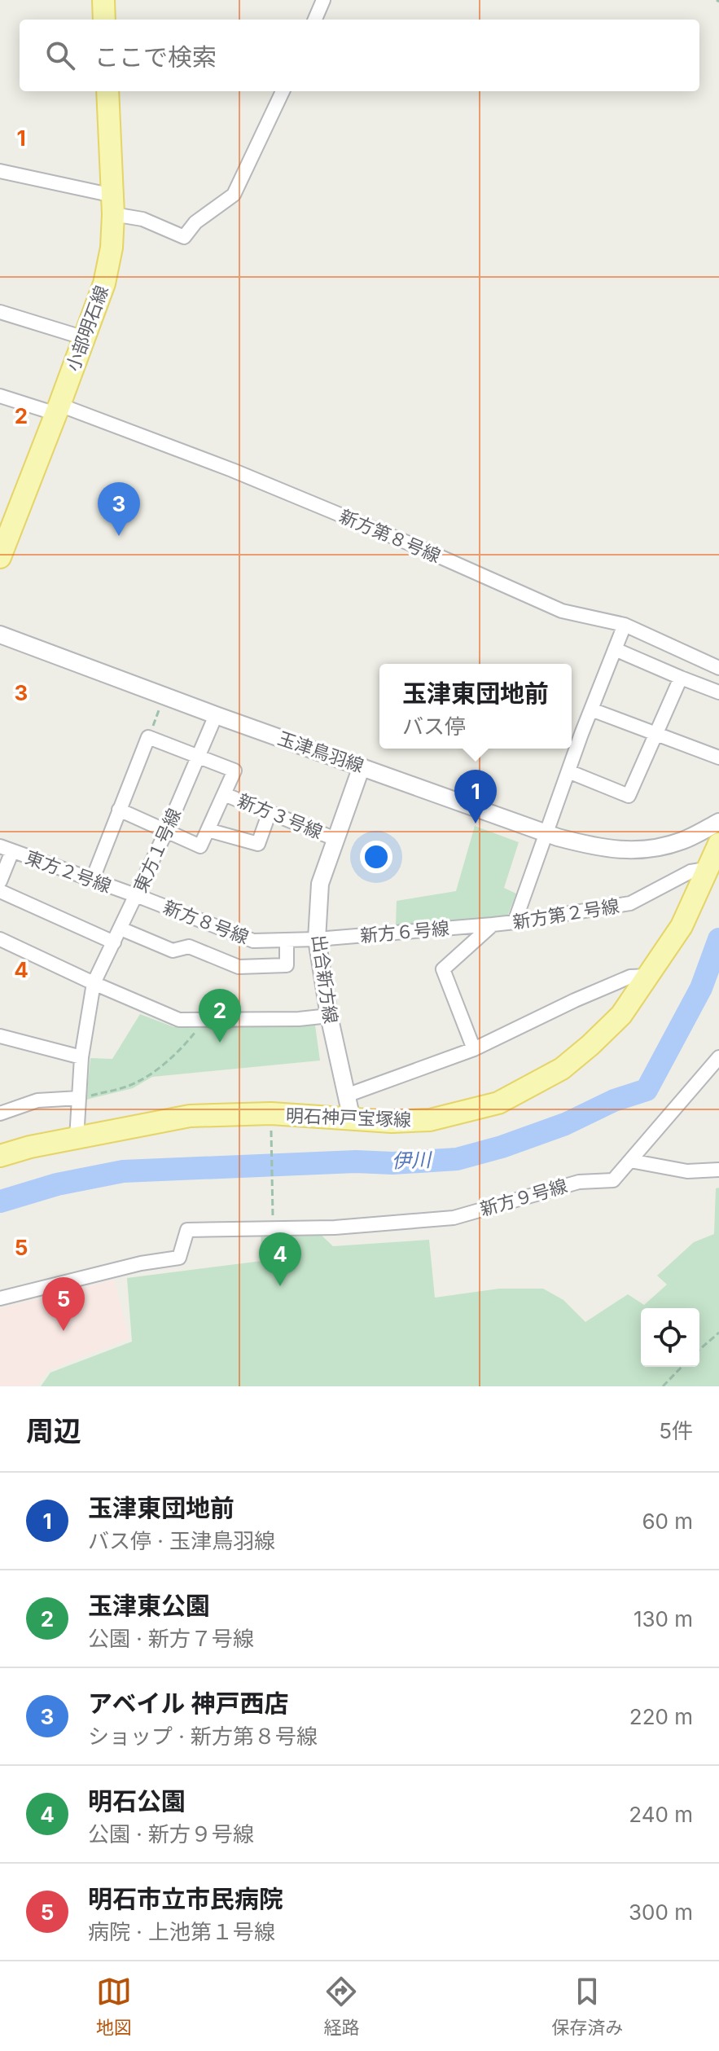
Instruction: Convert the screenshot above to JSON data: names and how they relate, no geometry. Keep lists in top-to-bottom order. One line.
{"streets":{"main road":["小部明石線","明石神戸宝塚線"],"street":["新方第８号線","玉津鳥羽線","新方３号線","東方１号線","東方２号線","新方第２号線","新方８号線","新方６号線","出合新方線","新方９号線"]},"crossings":[["小部明石線","新方第８号線"],["玉津鳥羽線","東方１号線"],["玉津鳥羽線","出合新方線"],["新方３号線","出合新方線"],["東方１号線","東方２号線"],["東方１号線","新方８号線"],["東方１号線","明石神戸宝塚線"],["東方２号線","新方８号線"],["新方第２号線","新方６号線"],["新方第２号線","明石神戸宝塚線"],["新方８号線","新方６号線"],["新方８号線","出合新方線"],["新方６号線","出合新方線"],["出合新方線","明石神戸宝塚線"]],"water":["伊川"],"page":{"search":"ここで検索","pins":["3","1","2","4","5"],"popup":["玉津東団地前","バス停"],"heading":["周辺","5件"],"list":[{"mark":"1","name":"玉津東団地前","note":"バス停 · 玉津鳥羽線","value":"60 m"},{"mark":"2","name":"玉津東公園","note":"公園 · 新方７号線","value":"130 m"},{"mark":"3","name":"アベイル 神戸西店","note":"ショップ · 新方第８号線","value":"220 m"},{"mark":"4","name":"明石公園","note":"公園 · 新方９号線","value":"240 m"},{"mark":"5","name":"明石市立市民病院","note":"病院 · 上池第１号線","value":"300 m"}],"nav":["地図","経路","保存済み"]},"grid":{"rows":["1","2","3","4","5"]}}
